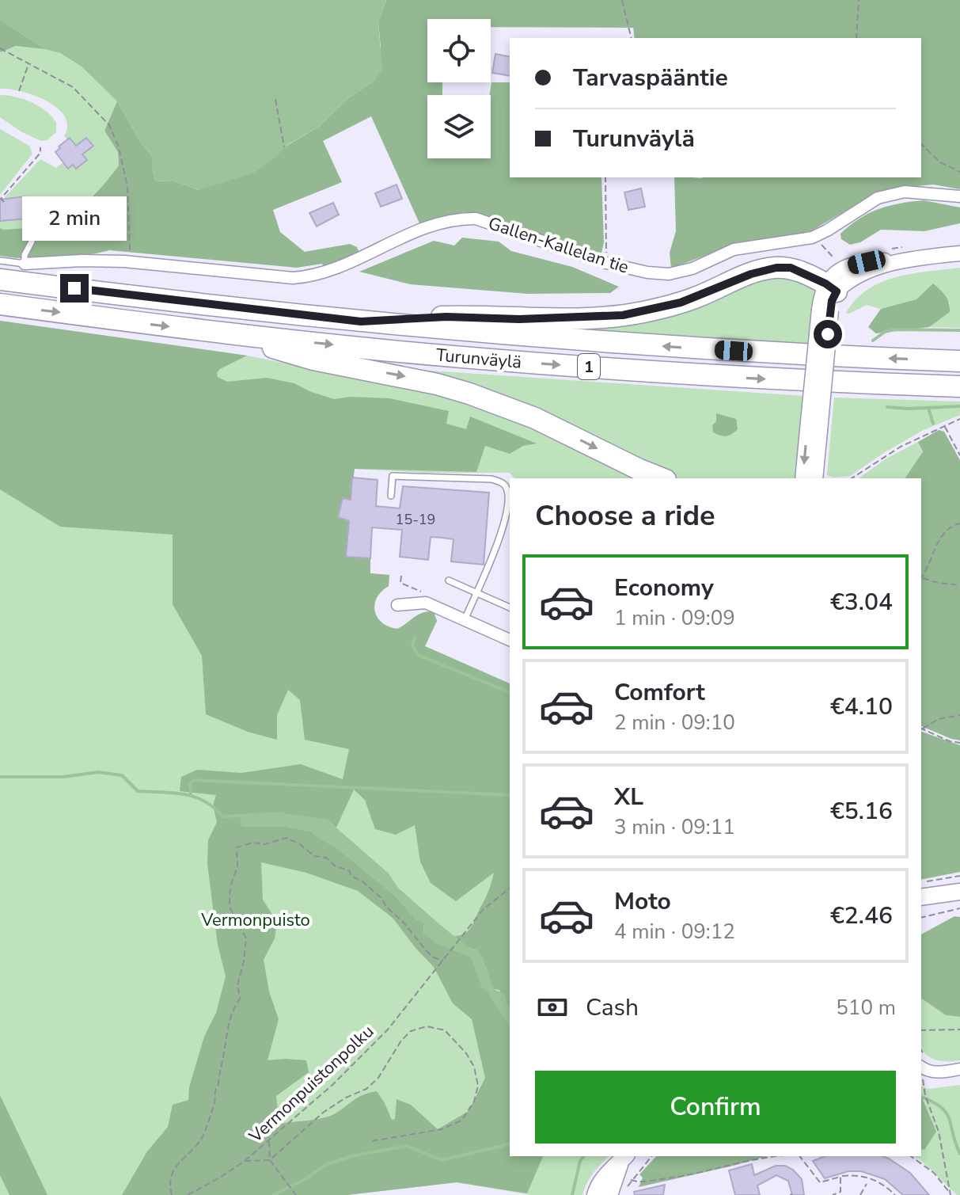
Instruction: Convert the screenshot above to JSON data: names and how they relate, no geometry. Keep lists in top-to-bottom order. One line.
{"streets":{"highway":["Turunväylä","1"],"street":["Gallen-Kallelan tie"],"path":["Vermonpuistonpolku"]},"parks":["Vermonpuisto"],"house_numbers":["15-19"],"page":{"banner":["Tarvaspääntie","Turunväylä"],"bubble":"2 min","heading":"Choose a ride","list":[{"name":"Economy","note":"1 min · 09:09","value":"€3.04"},{"name":"Comfort","note":"2 min · 09:10","value":"€4.10"},{"name":"XL","note":"3 min · 09:11","value":"€5.16"},{"name":"Moto","note":"4 min · 09:12","value":"€2.46"}],"pay":["Cash","510 m"],"buttons":"Confirm"}}
